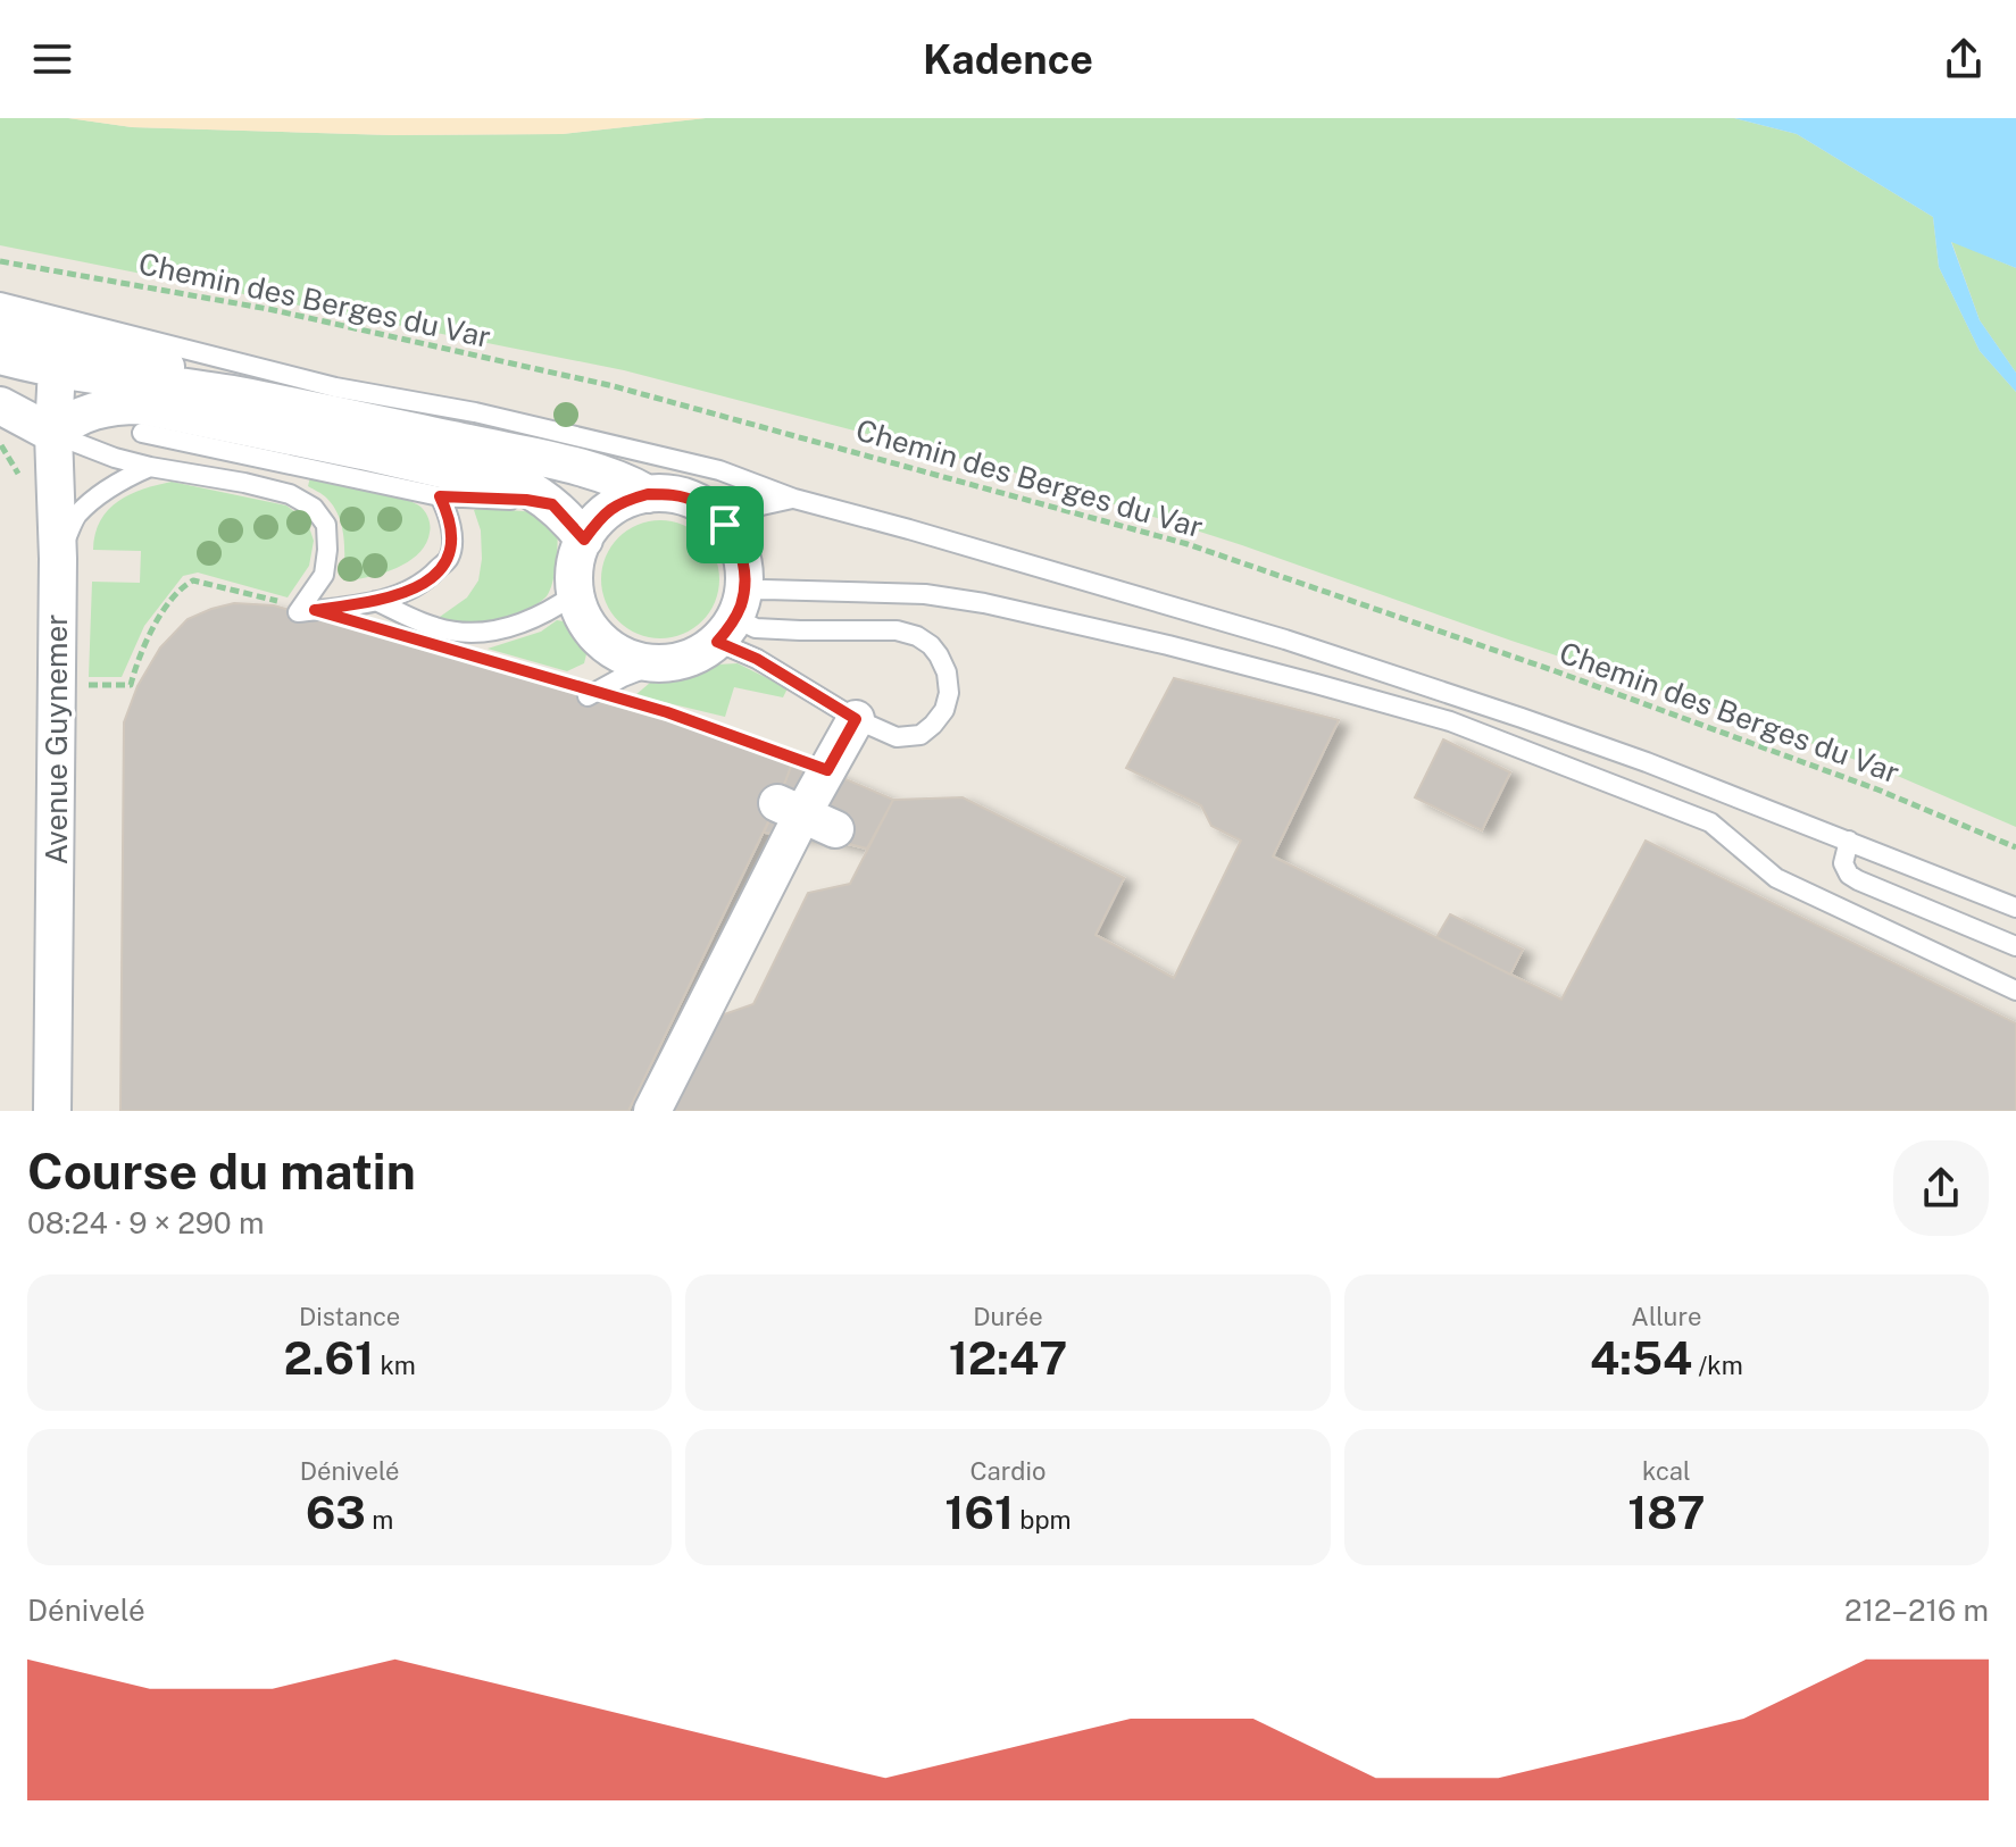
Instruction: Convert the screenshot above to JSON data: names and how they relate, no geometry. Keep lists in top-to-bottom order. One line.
{"streets":{"street":["Avenue Guynemer"],"path":["Chemin des Berges du Var"]},"page":{"header":"Kadence","heading":["Course du matin","08:24 · 9 × 290 m"],"stats":[["Distance","2.61 km"],["Durée","12:47"],["Allure","4:54 /km"],["Dénivelé","63 m"],["Cardio","161 bpm"],["kcal","187"]],"chart":["Dénivelé","212–216 m"]}}
